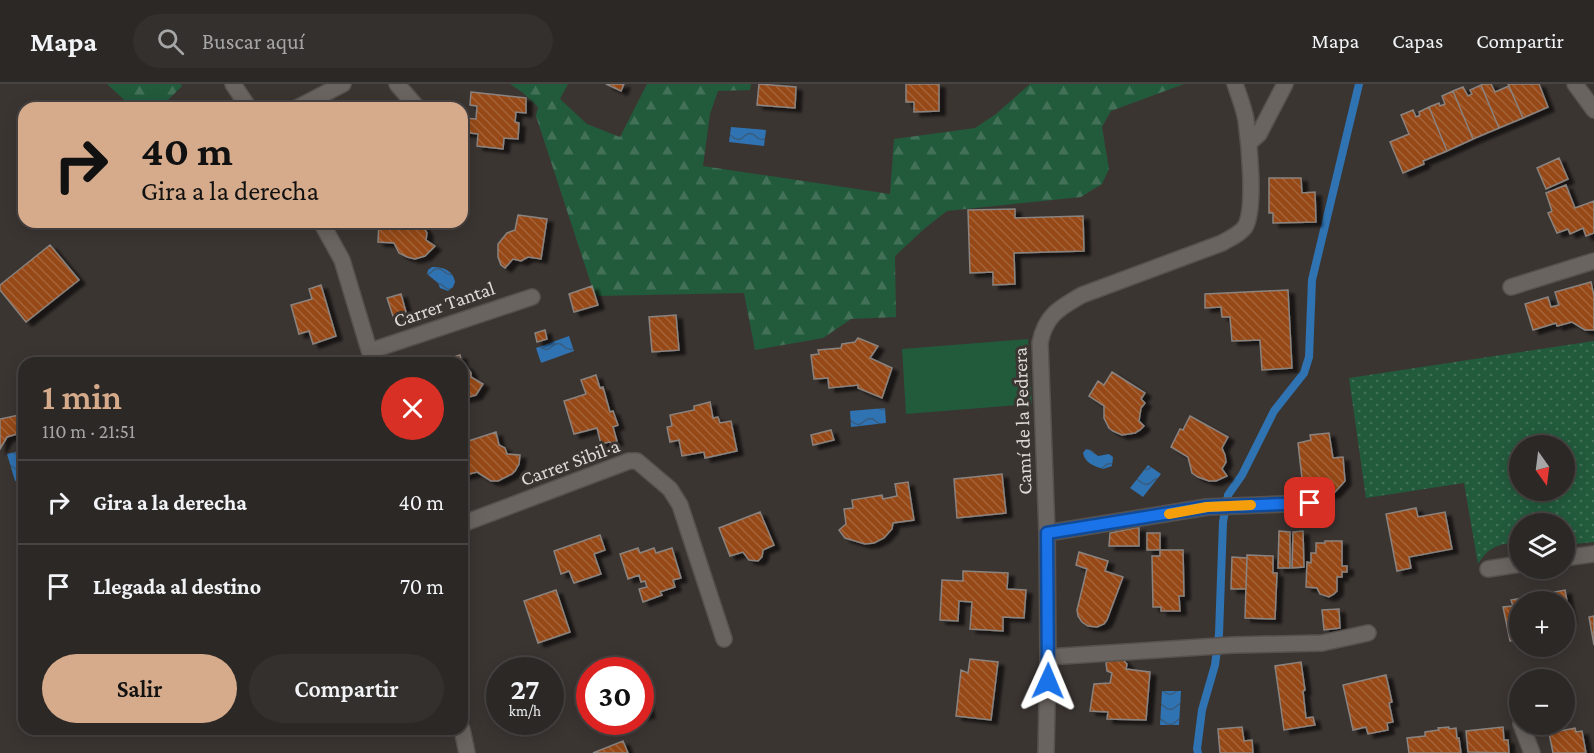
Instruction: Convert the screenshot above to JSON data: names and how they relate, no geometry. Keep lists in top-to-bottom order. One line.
{"streets":{"street":["Carrer Tantal","Camí de la Pedrera","Carrer Sibil·a"]},"north":"bottom","page":{"header":"Mapa","search":"Buscar aquí","nav":["Mapa","Capas","Compartir"],"turn":["40 m","Gira a la derecha"],"heading":["1 min","110 m · 21:51"],"map_buttons":["+","−"],"list":[{"name":"Gira a la derecha","value":"40 m"},{"name":"Llegada al destino","value":"70 m"}],"buttons":["Salir","Compartir"],"speed":"27 km/h","limit":"30"}}
